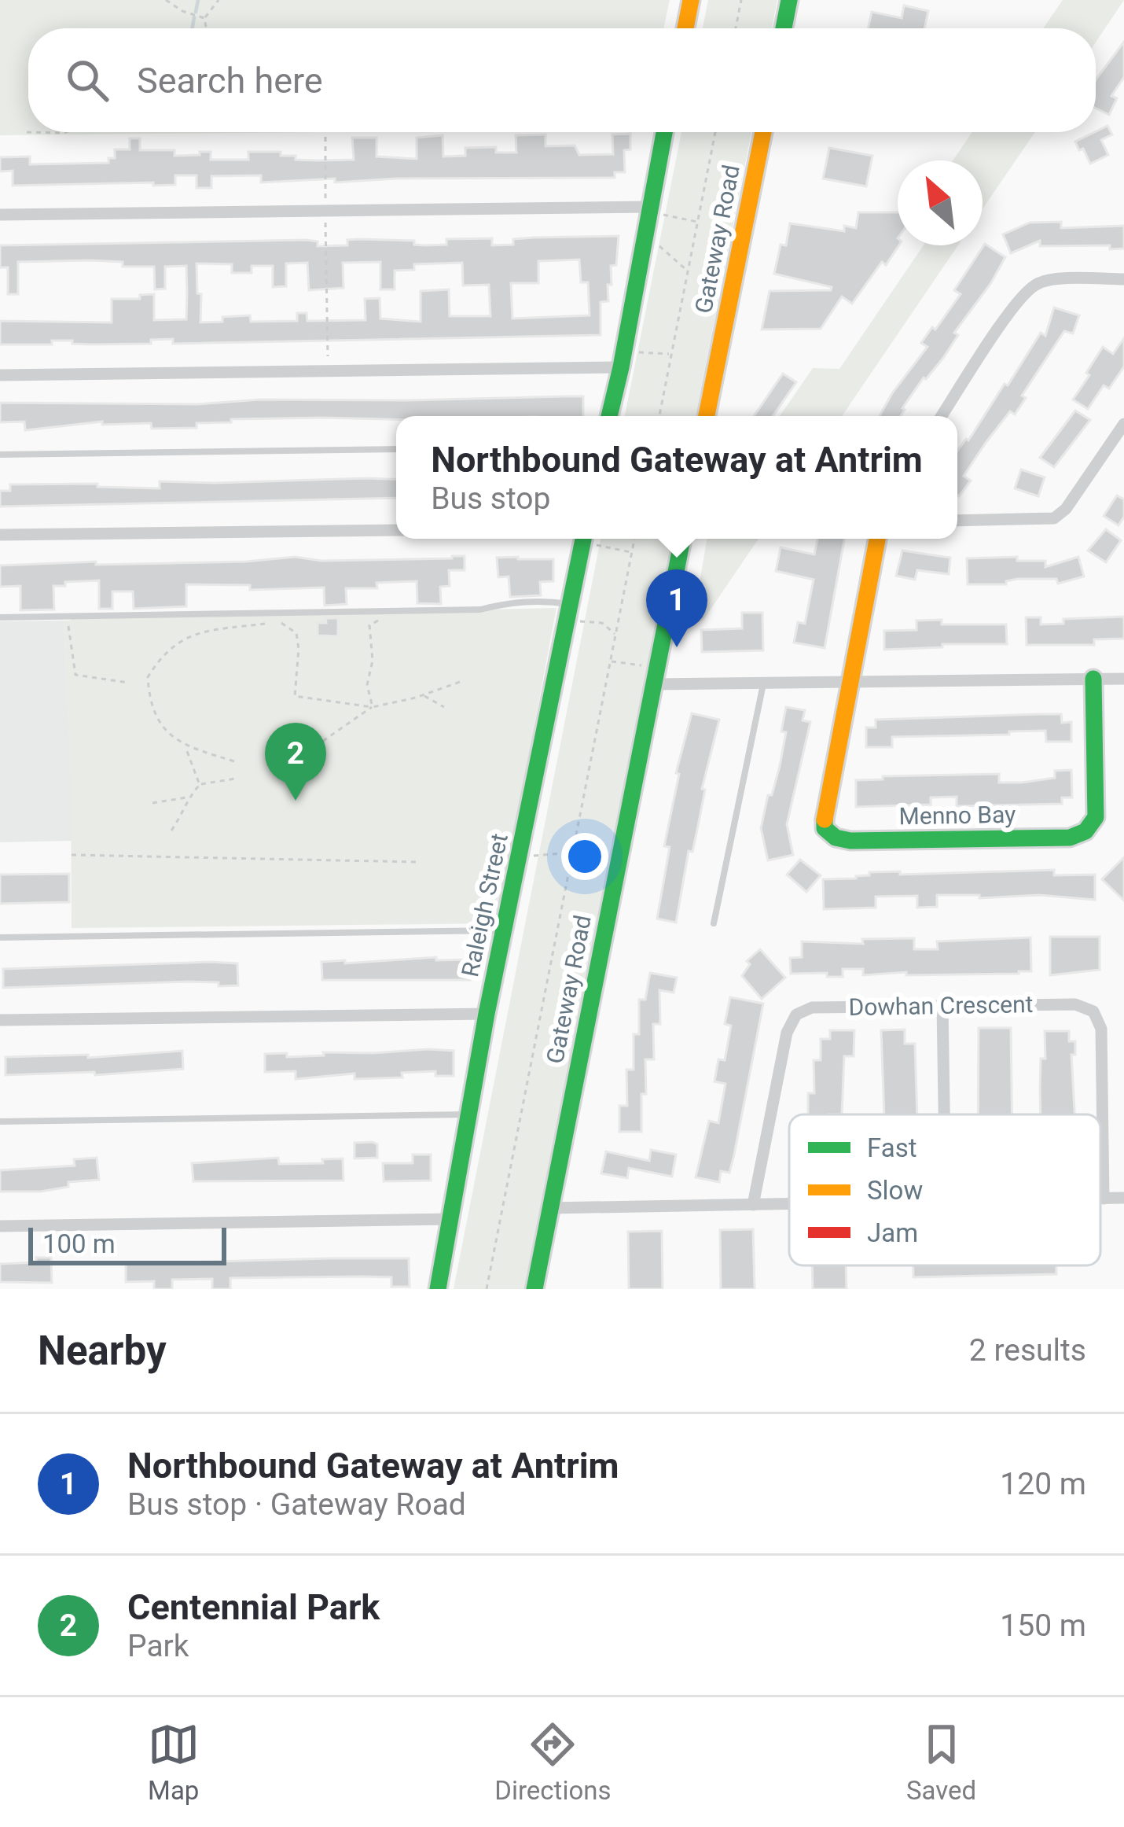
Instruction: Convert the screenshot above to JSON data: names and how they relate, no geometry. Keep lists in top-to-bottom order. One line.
{"streets":{"street":["Gateway Road","Menno Bay","Raleigh Street","Dowhan Crescent"]},"legend":["Fast","Slow","Jam"],"scale_bar":"100 m","north":"top left","page":{"search":"Search here","popup":["Northbound Gateway at Antrim","Bus stop"],"pins":["1","2"],"scale":"100 m","heading":["Nearby","2 results"],"list":[{"mark":"1","name":"Northbound Gateway at Antrim","note":"Bus stop · Gateway Road","value":"120 m"},{"mark":"2","name":"Centennial Park","note":"Park","value":"150 m"}],"nav":["Map","Directions","Saved"]}}
